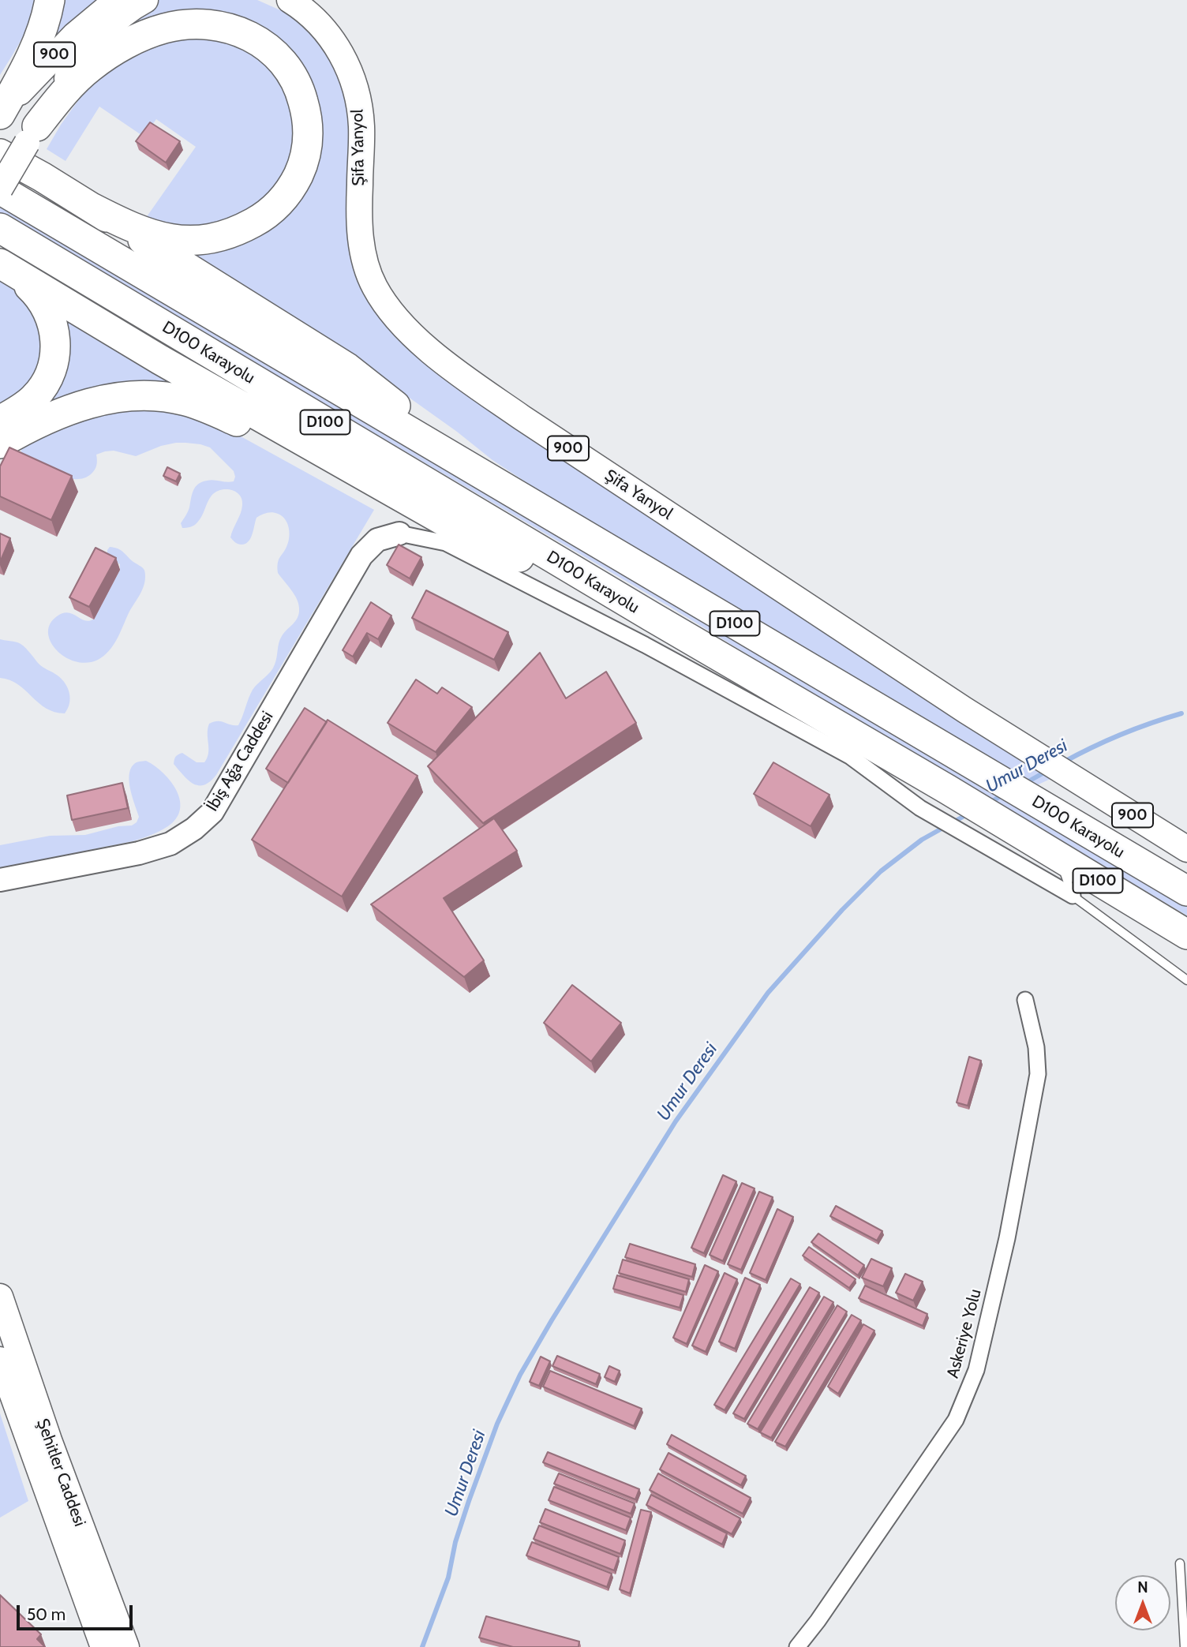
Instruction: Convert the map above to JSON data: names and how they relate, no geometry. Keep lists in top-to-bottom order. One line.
{"streets":{"highway":["D100 Karayolu","D100"],"main road":["900","Şifa Yanyol","Şehitler Caddesi"],"street":["İbiş Ağa Caddesi","Askeriye Yolu"]},"water":["Umur Deresi"],"scale_bar":"50 m","north":"top"}
